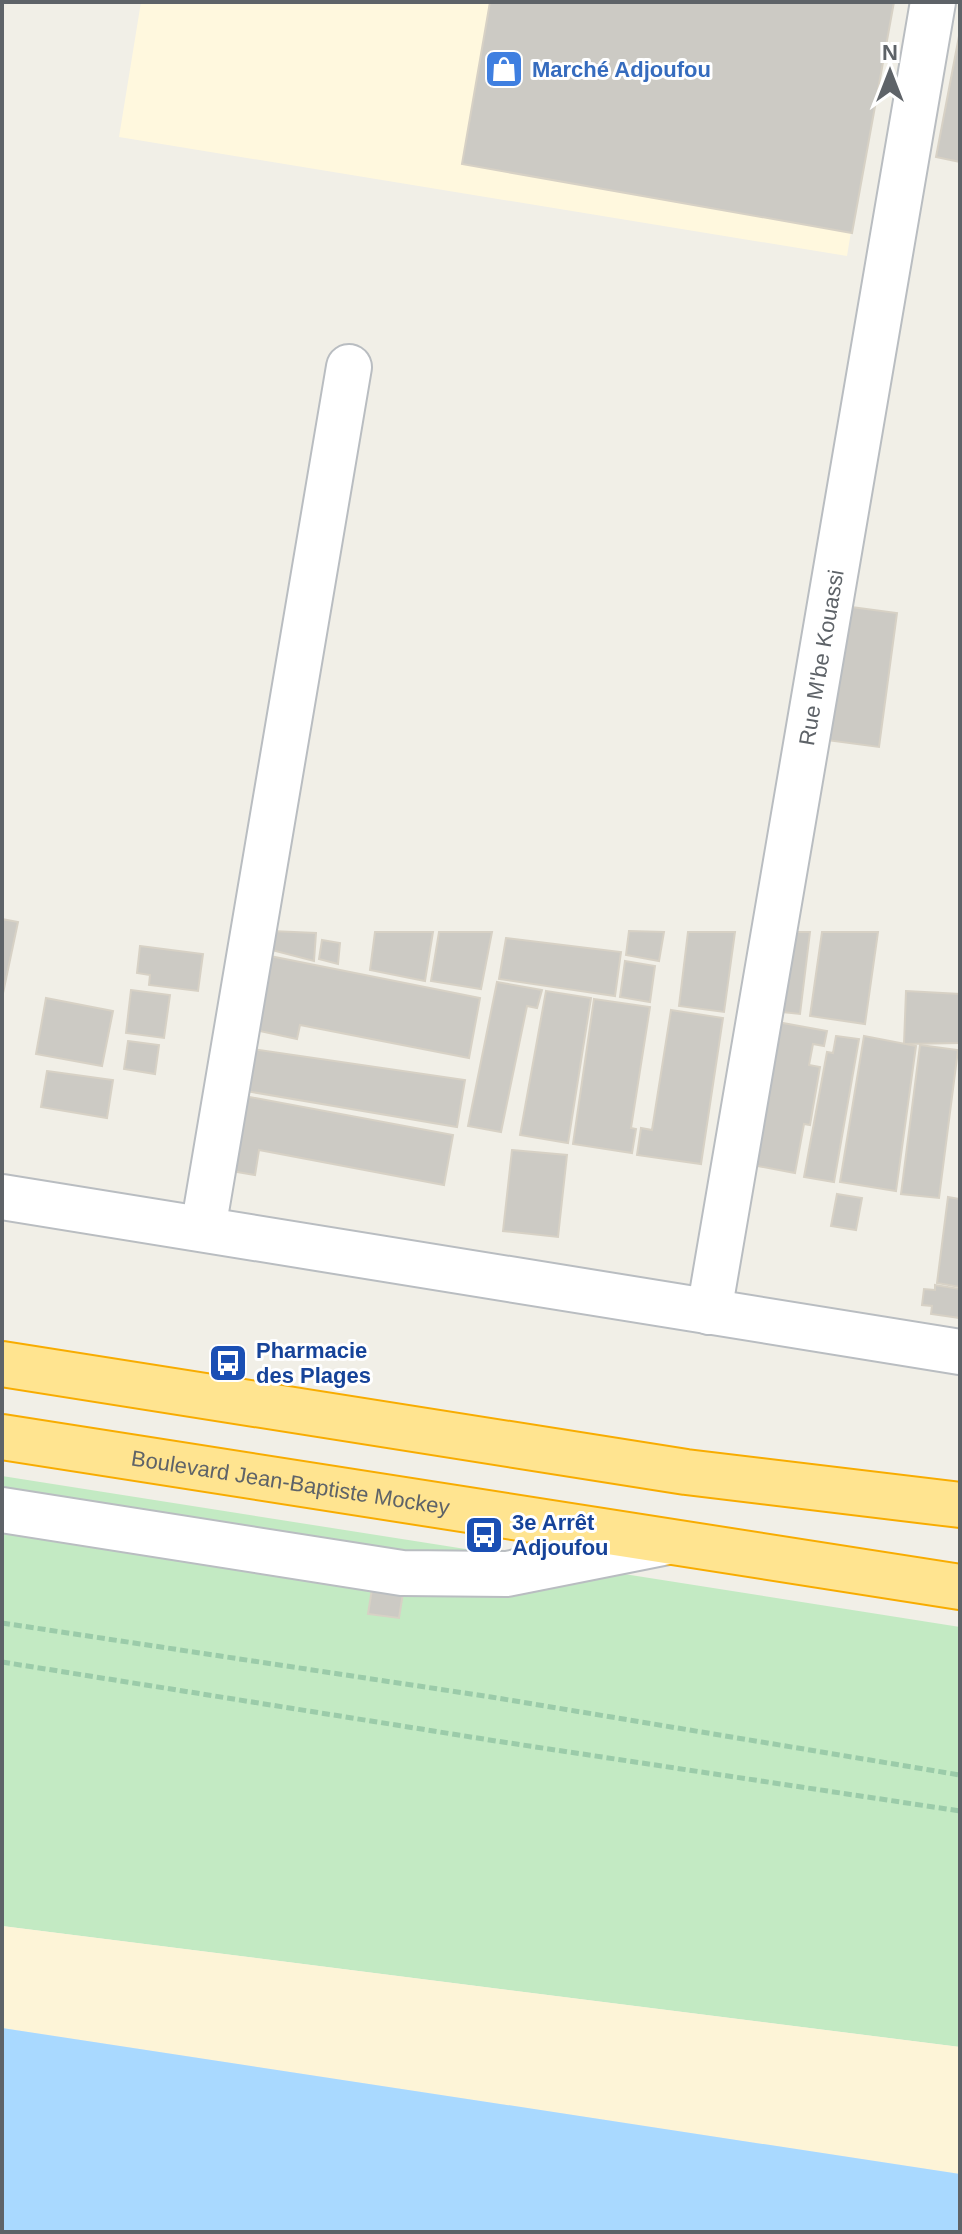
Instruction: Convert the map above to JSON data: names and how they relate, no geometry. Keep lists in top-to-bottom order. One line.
{"streets":{"highway":["Boulevard Jean-Baptiste Mockey"],"street":["Rue M'be Kouassi"]},"places":{"shop":["Marché Adjoufou"],"bus stop":["Pharmacie des Plages","3e Arrêt Adjoufou"]},"north":"top"}
